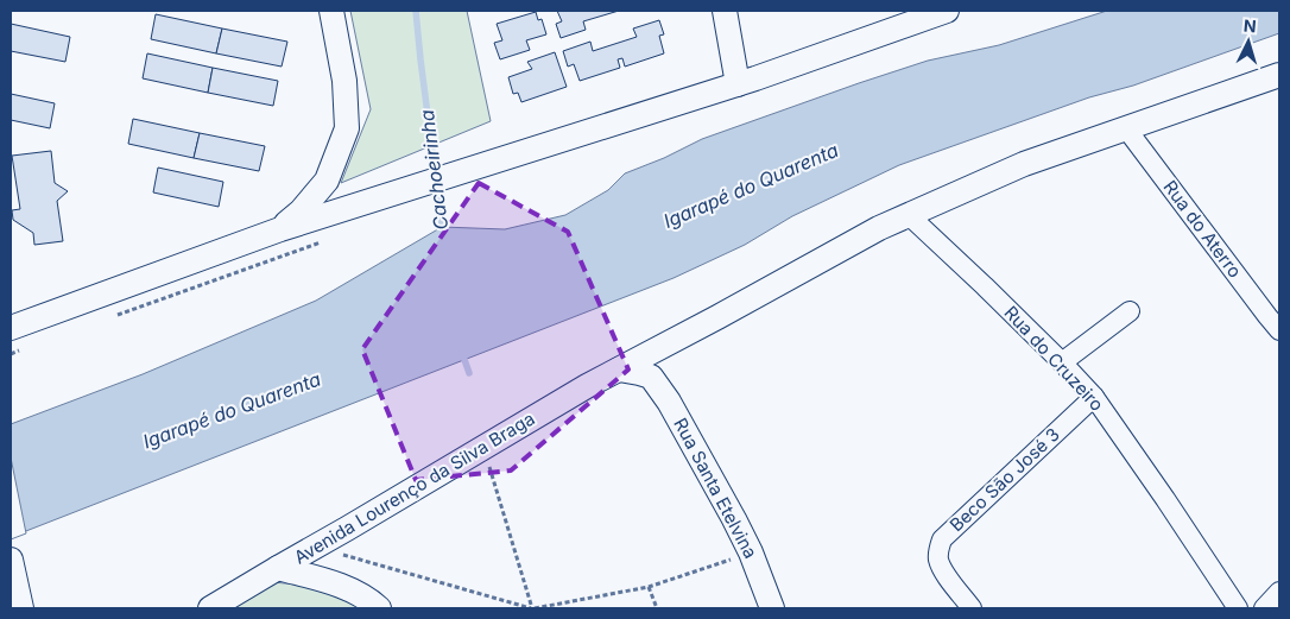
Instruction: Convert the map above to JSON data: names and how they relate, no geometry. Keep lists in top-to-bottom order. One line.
{"streets":{"street":["Rua do Aterro","Rua do Cruzeiro","Beco São José 3","Avenida Lourenço da Silva Braga","Rua Santa Etelvina"]},"crossings":[["Rua do Aterro","Avenida Lourenço da Silva Braga"],["Rua do Cruzeiro","Beco São José 3"],["Rua do Cruzeiro","Avenida Lourenço da Silva Braga"],["Avenida Lourenço da Silva Braga","Rua Santa Etelvina"]],"water":["Cachoeirinha","Igarapé do Quarenta"],"north":"top"}
